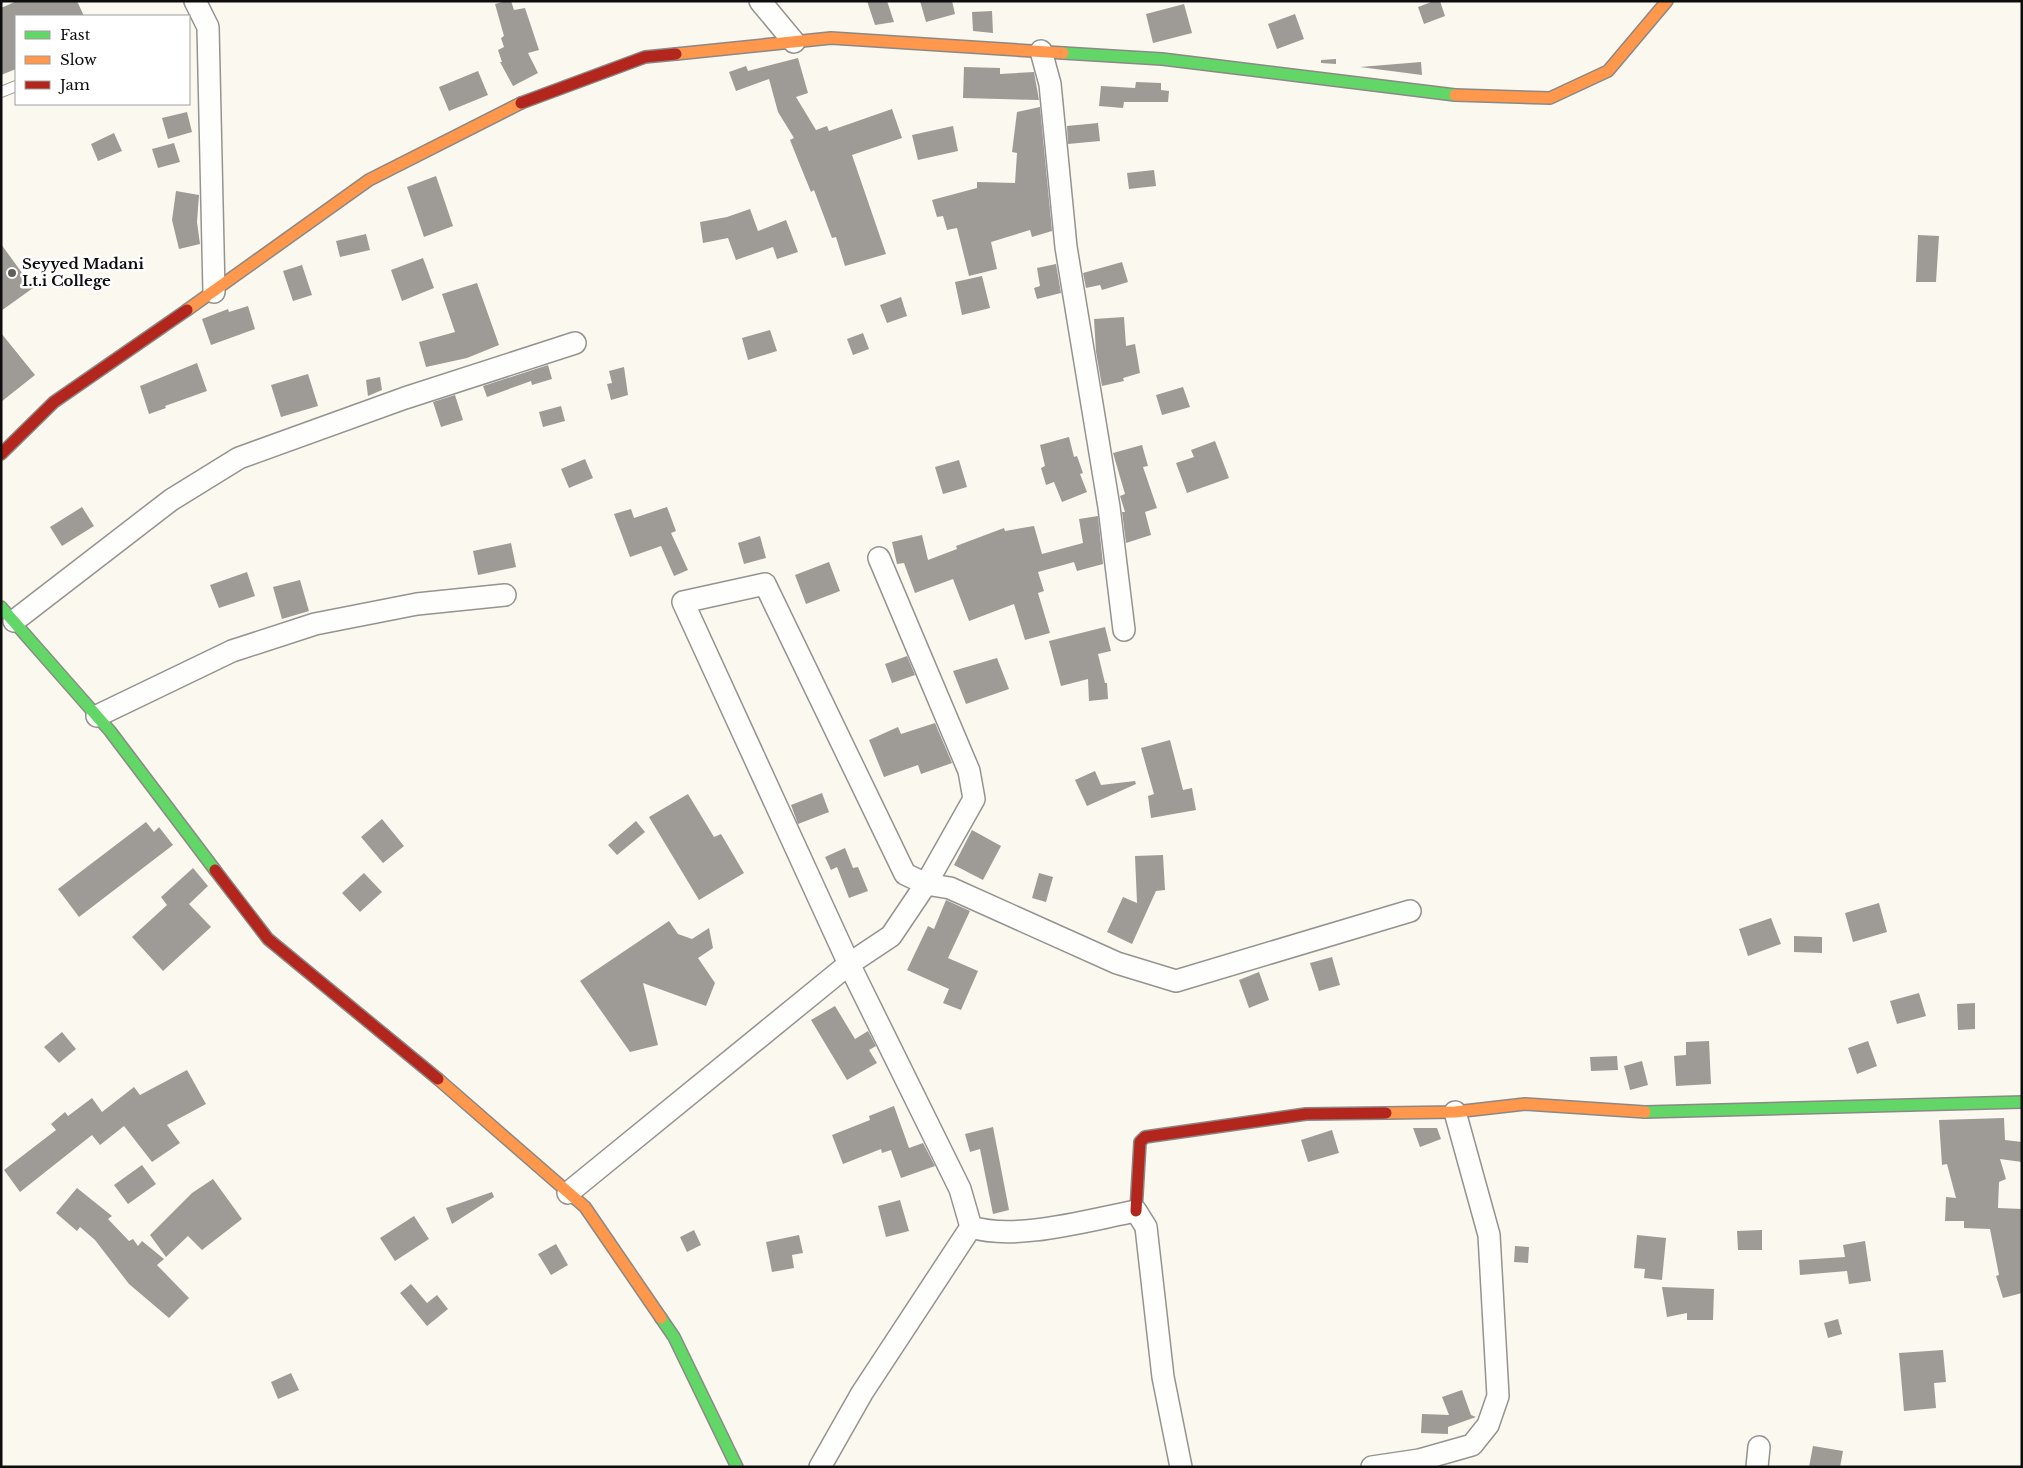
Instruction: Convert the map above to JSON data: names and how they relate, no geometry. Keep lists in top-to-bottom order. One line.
{"places":["Seyyed Madani I.t.i College"],"legend":["Fast","Slow","Jam"]}
